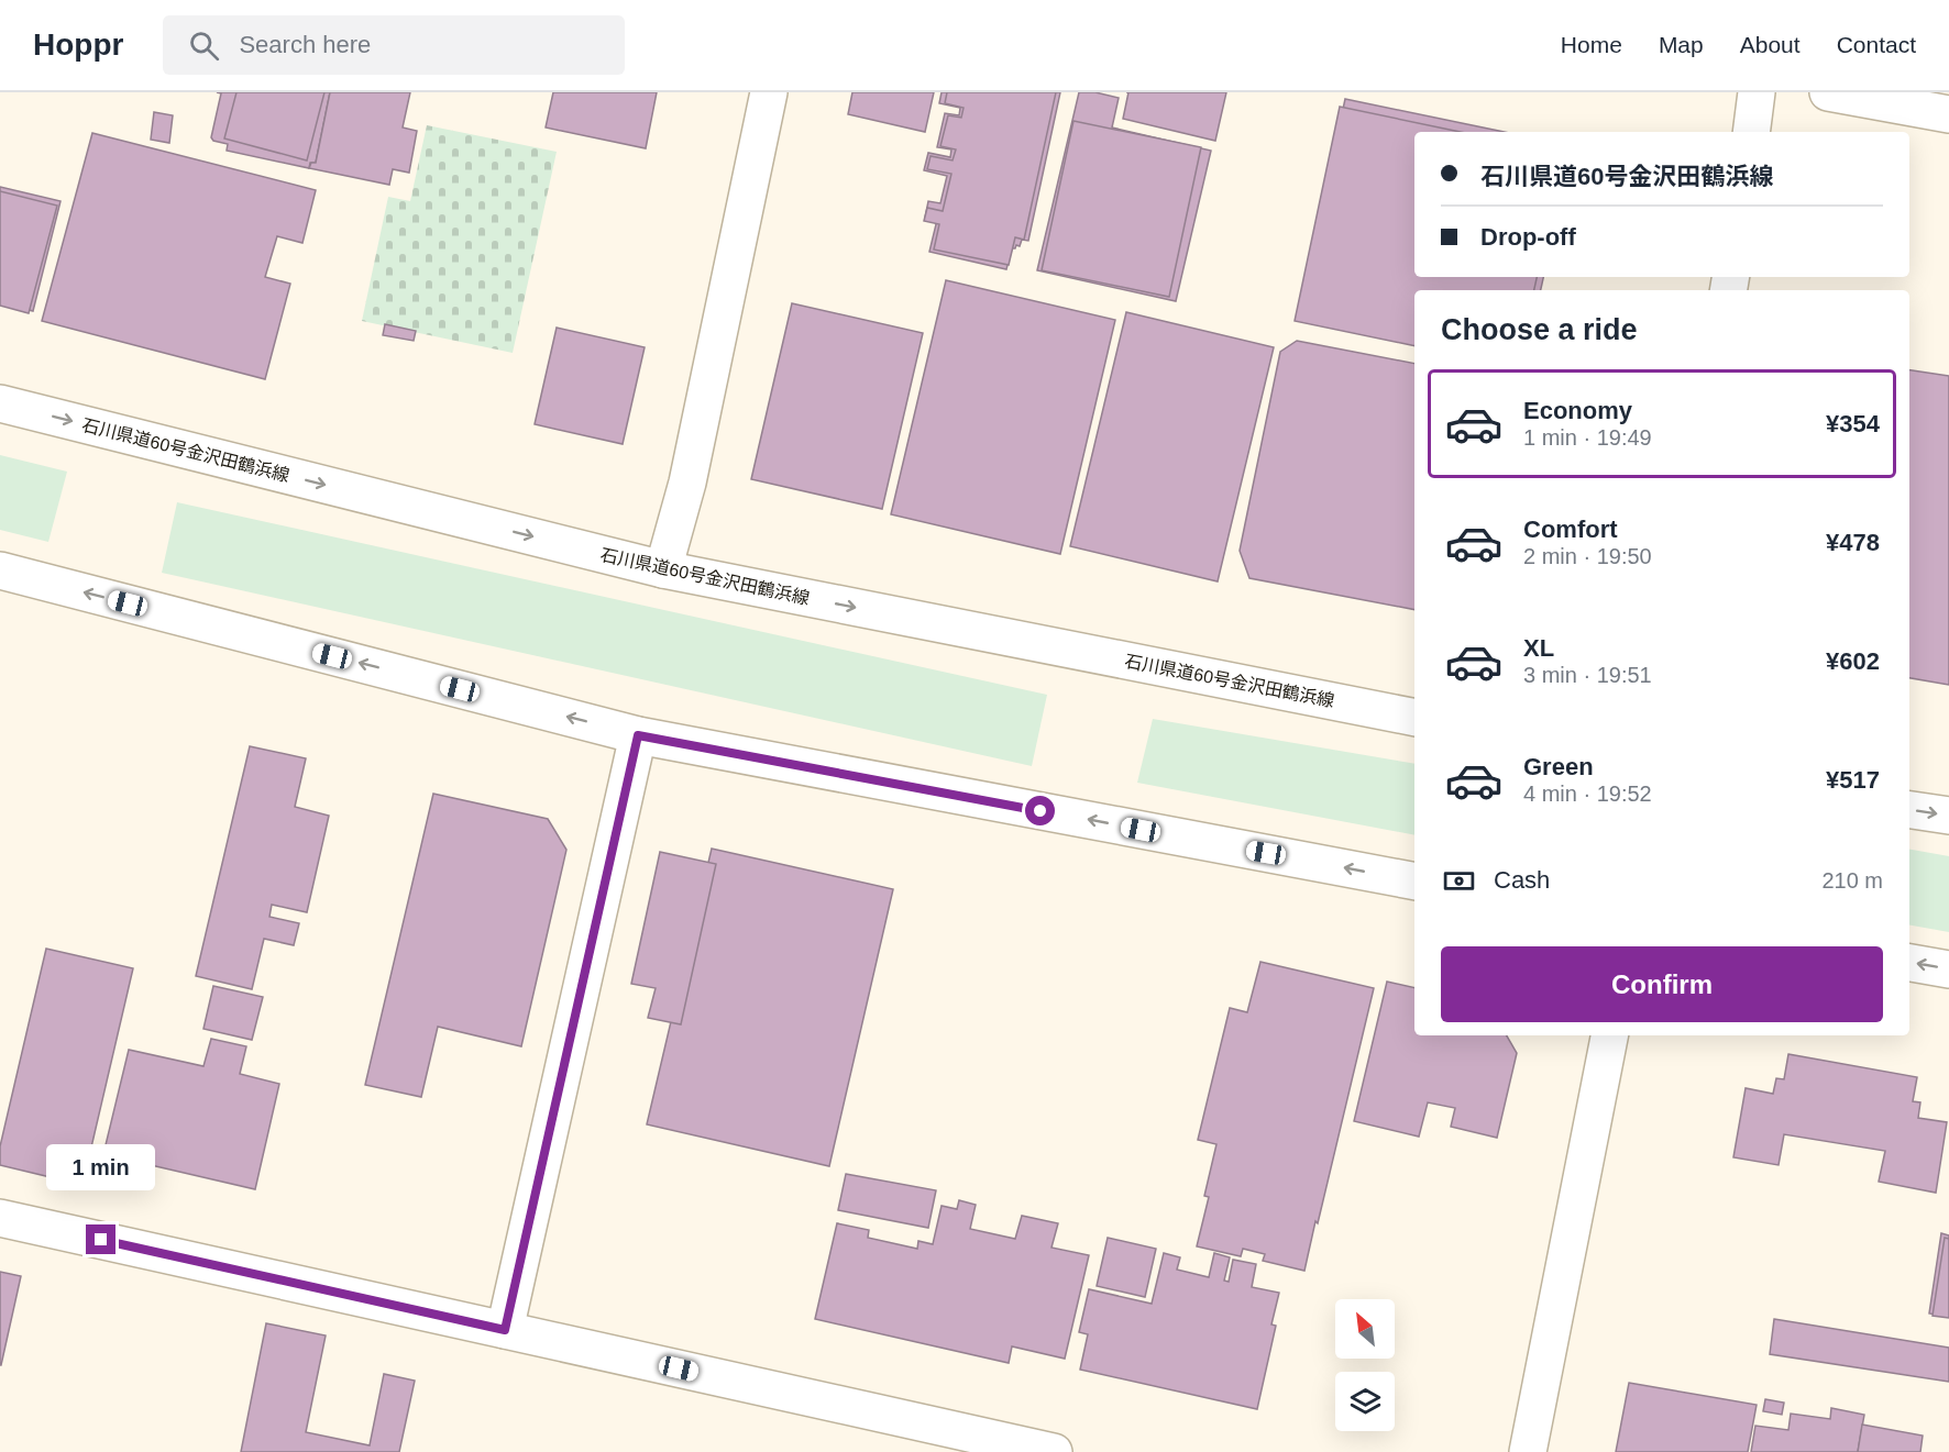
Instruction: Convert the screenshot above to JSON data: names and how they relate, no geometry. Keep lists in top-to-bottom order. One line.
{"streets":{"main road":["石川県道60号金沢田鶴浜線"]},"north":"top left","page":{"header":"Hoppr","search":"Search here","nav":["Home","Map","About","Contact"],"banner":["石川県道60号金沢田鶴浜線","Drop-off"],"heading":"Choose a ride","list":[{"name":"Economy","note":"1 min · 19:49","value":"¥354"},{"name":"Comfort","note":"2 min · 19:50","value":"¥478"},{"name":"XL","note":"3 min · 19:51","value":"¥602"},{"name":"Green","note":"4 min · 19:52","value":"¥517"}],"pay":["Cash","210 m"],"buttons":"Confirm","bubble":"1 min"}}
